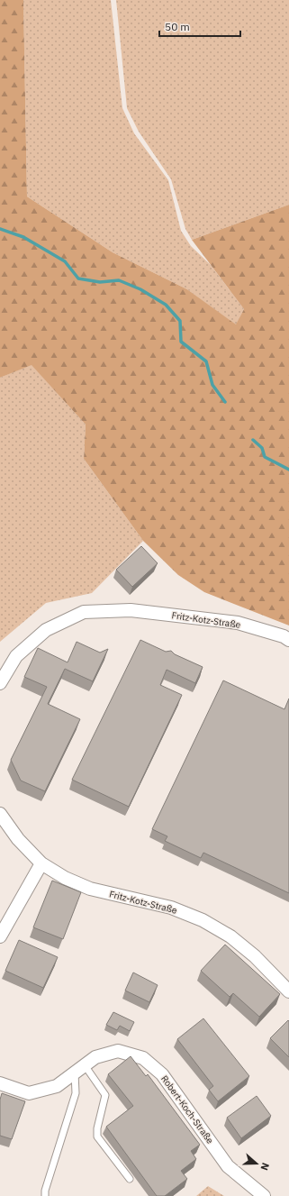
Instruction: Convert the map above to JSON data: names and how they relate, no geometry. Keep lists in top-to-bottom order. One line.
{"streets":{"street":["Fritz-Kotz-Straße","Robert-Koch-Straße"]},"scale_bar":"50 m","north":"right"}
